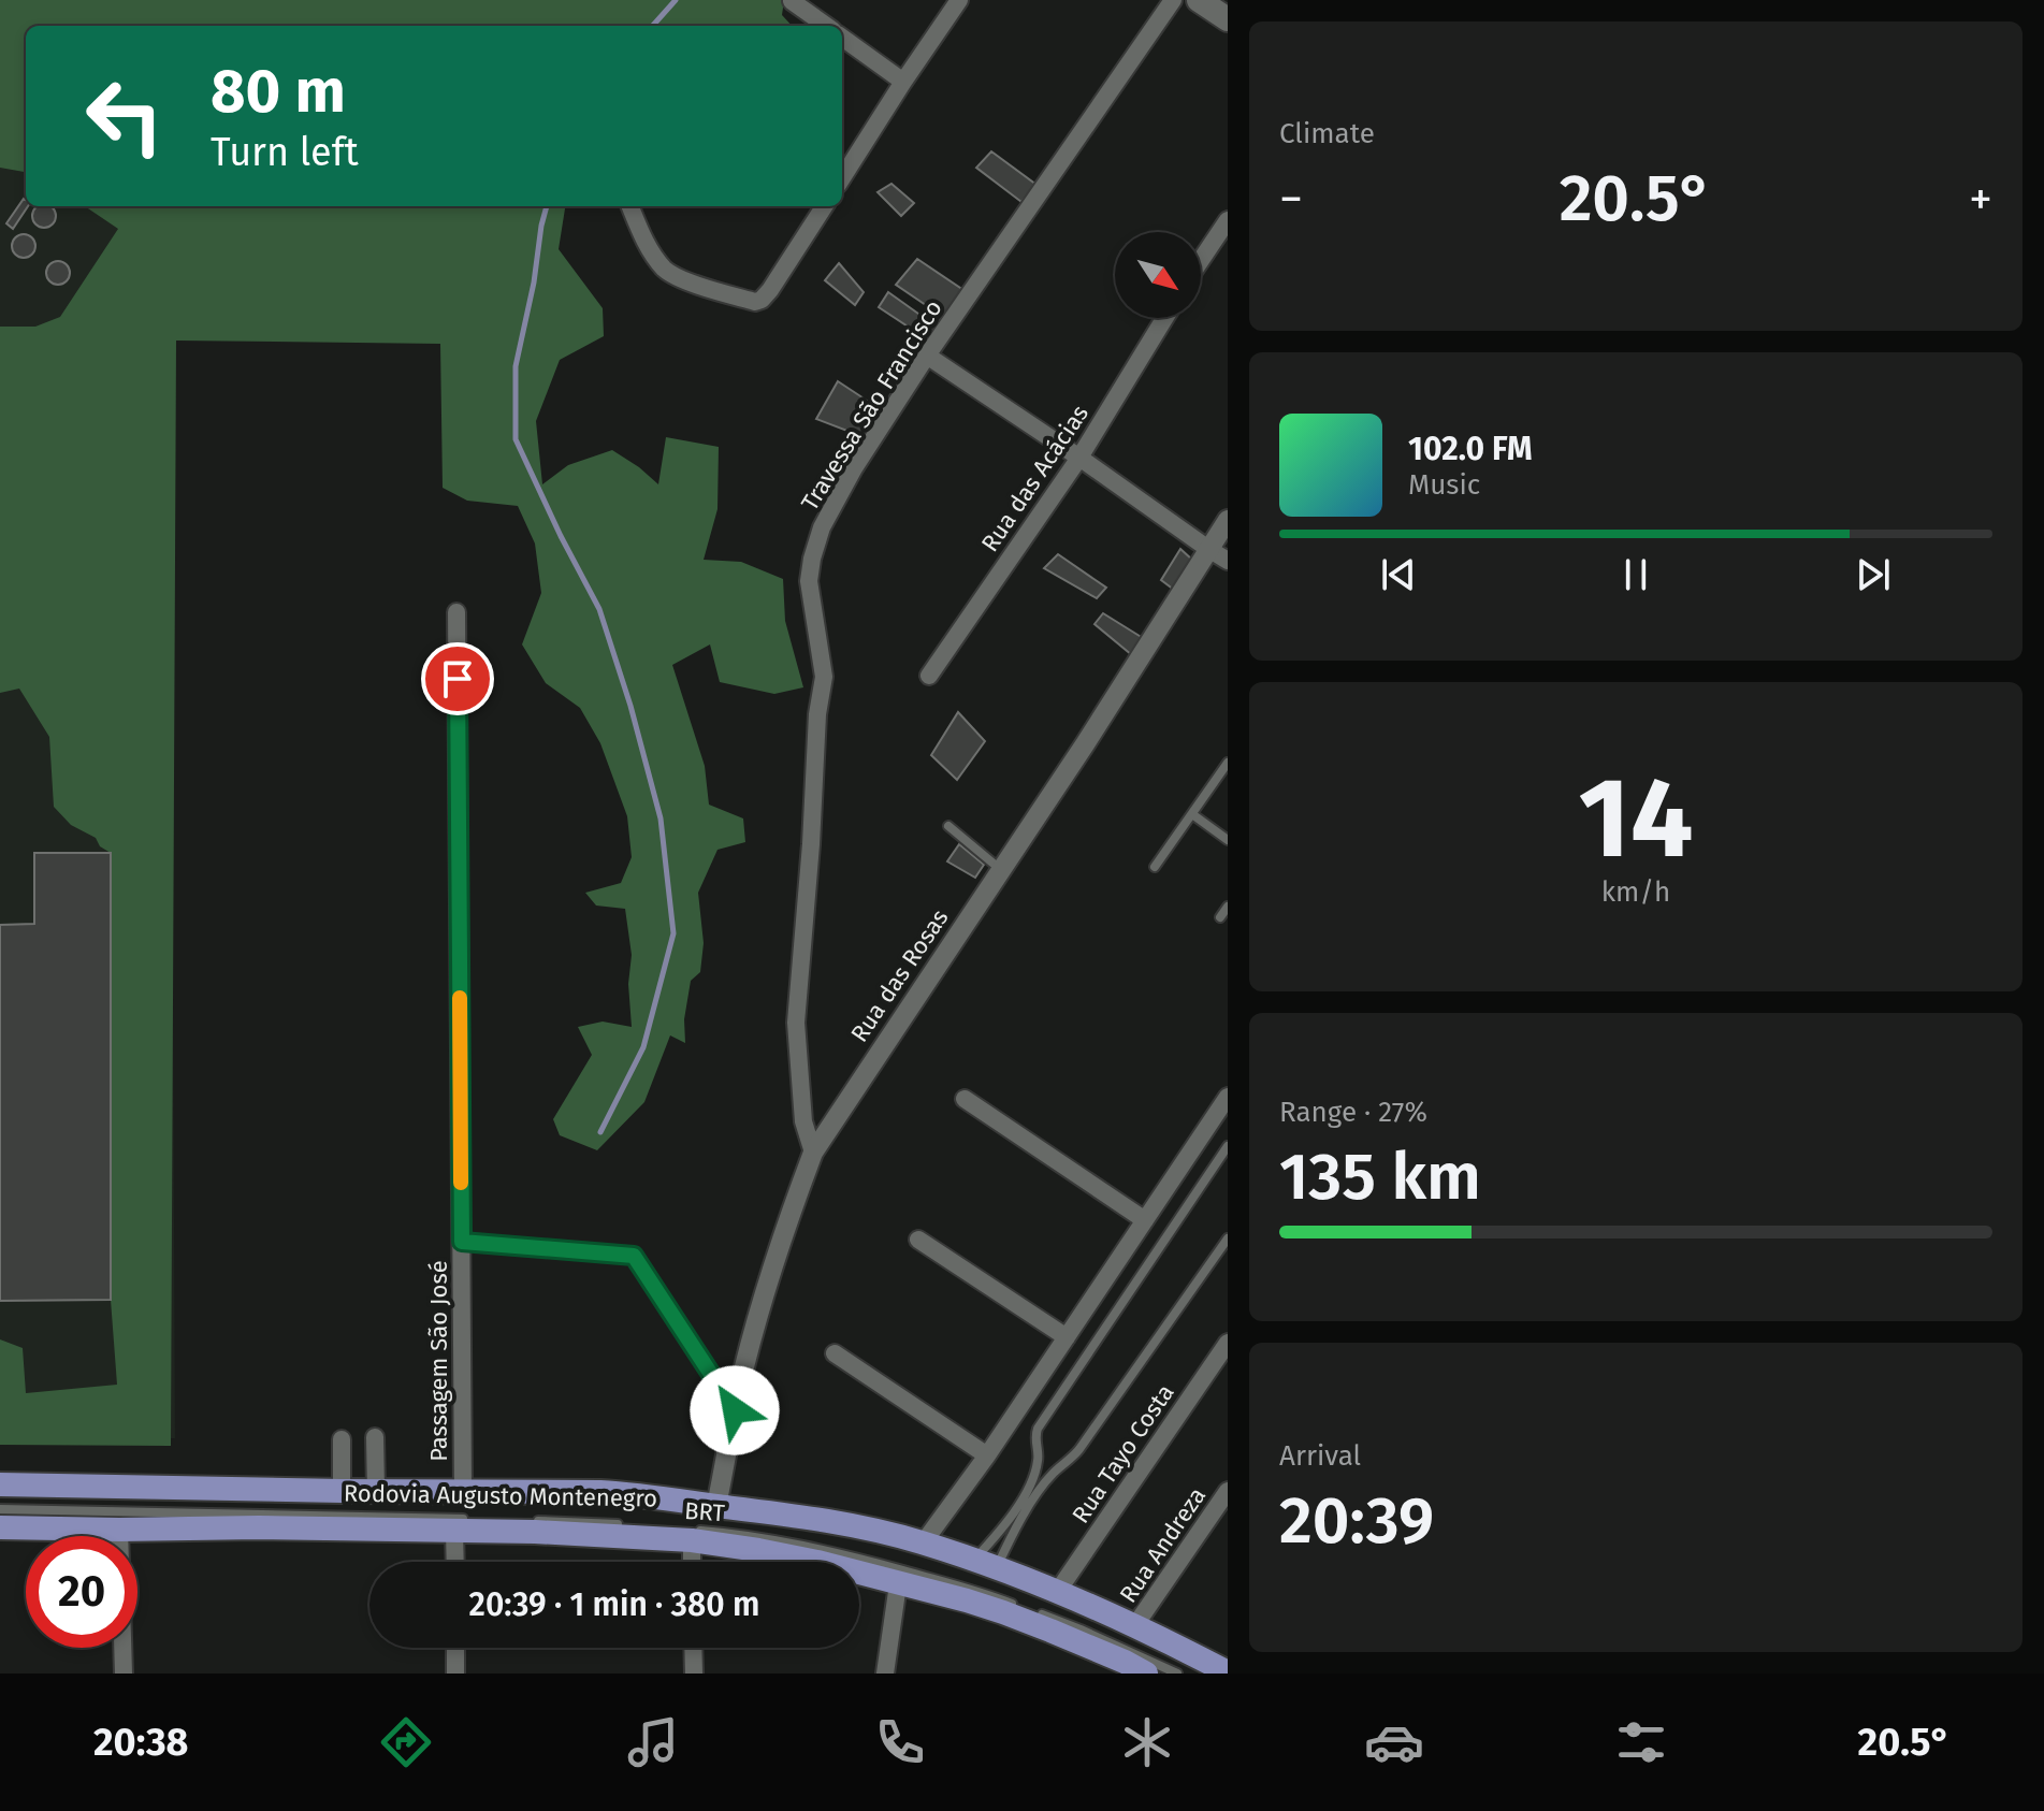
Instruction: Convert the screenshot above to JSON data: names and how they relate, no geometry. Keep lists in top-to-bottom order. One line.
{"streets":{"main road":["Rodovia Augusto Montenegro"],"street":["Travessa São Francisco","Rua das Acácias","Rua das Rosas","Passagem São José","Rua Tayo Costa","Rua Andreza"],"lane":["BRT"]},"crossings":[["Travessa São Francisco","Rua das Rosas"],["Rua das Rosas","Rodovia Augusto Montenegro"],["Passagem São José","Rodovia Augusto Montenegro"],["Rua Tayo Costa","Rodovia Augusto Montenegro"],["Rodovia Augusto Montenegro","BRT"],["Rodovia Augusto Montenegro","Rua Andreza"]],"north":"bottom right","page":{"tile":["Climate",["14","km/h"],["Range · 27%","135 km"],["Arrival","20:39"]],"turn":["80 m","Turn left"],"heat":["−","20.5°","+"],"song":["102.0 FM","Music"],"limit":"20","trip":"20:39 · 1 min · 380 m","tabs":["20:38","20.5°"]}}
